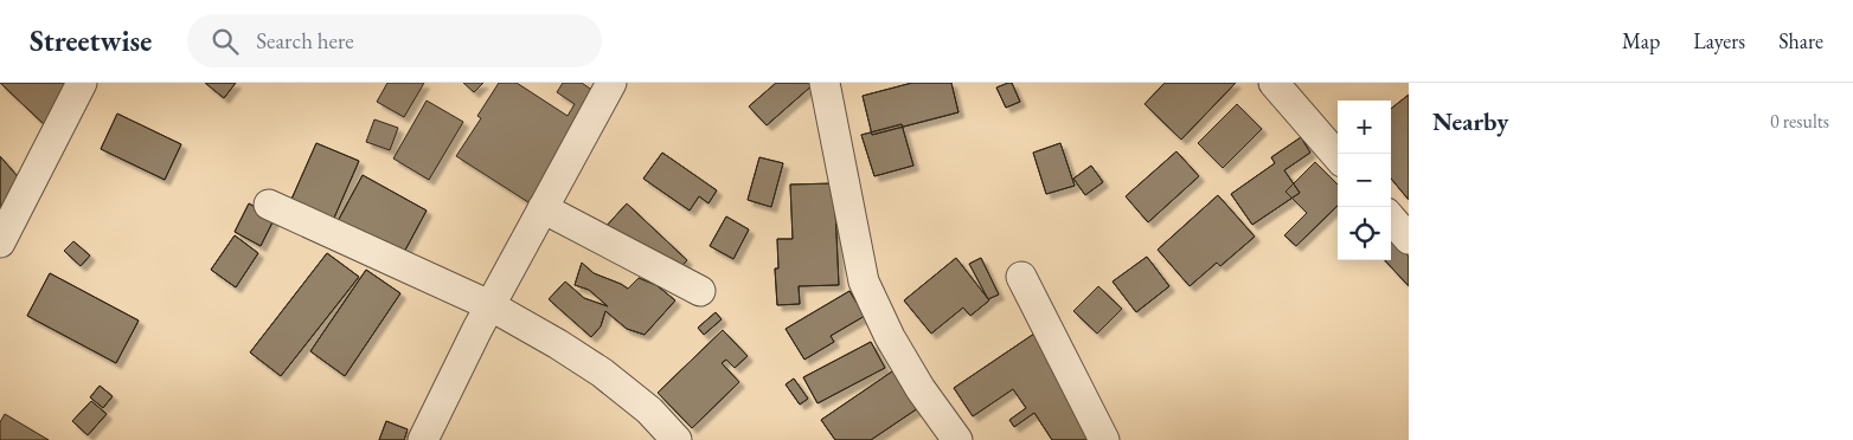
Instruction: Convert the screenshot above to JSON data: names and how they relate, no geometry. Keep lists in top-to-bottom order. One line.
{"page":{"header":"Streetwise","search":"Search here","nav":["Map","Layers","Share"],"heading":["Nearby","0 results"],"map_buttons":["+","−"]}}
